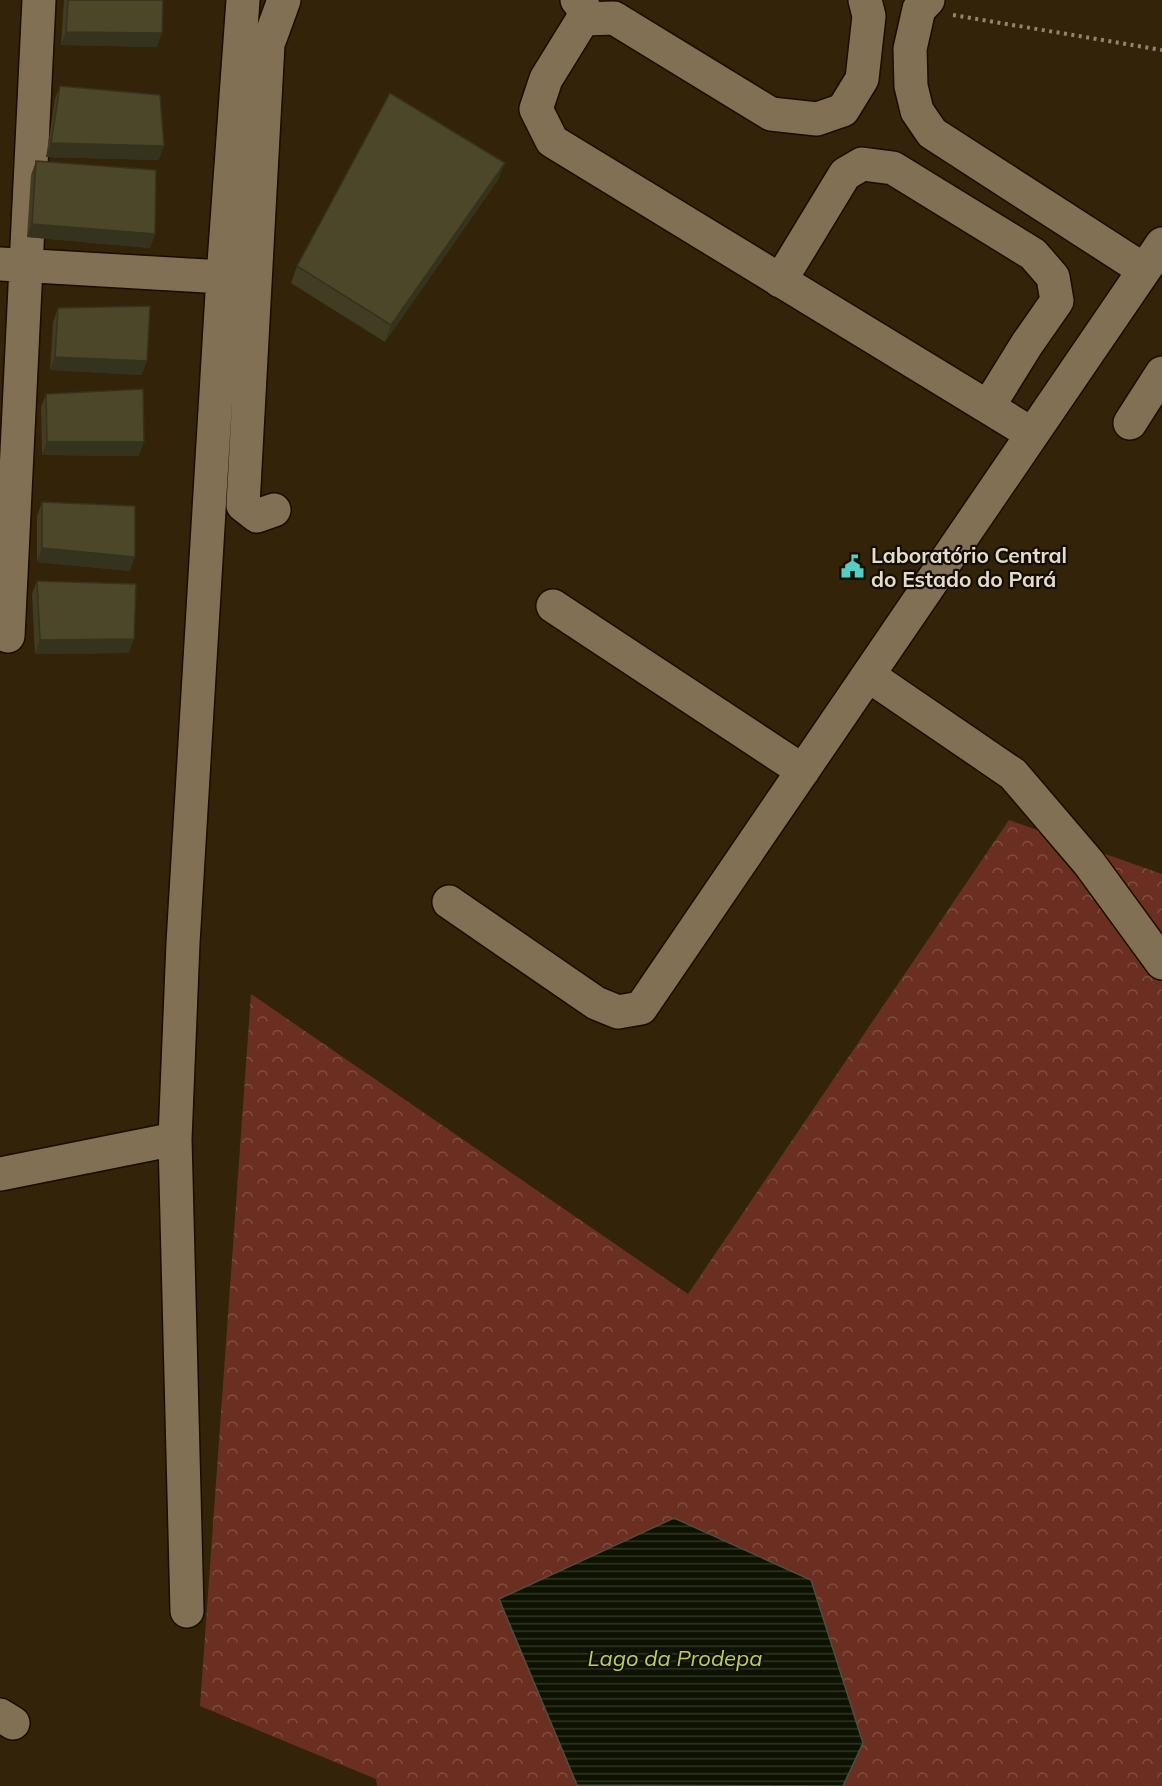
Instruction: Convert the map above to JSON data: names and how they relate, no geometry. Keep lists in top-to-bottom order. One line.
{"water":["Lago da Prodepa"],"places":{"public building":["Laboratório Central do Estado do Pará"]}}
